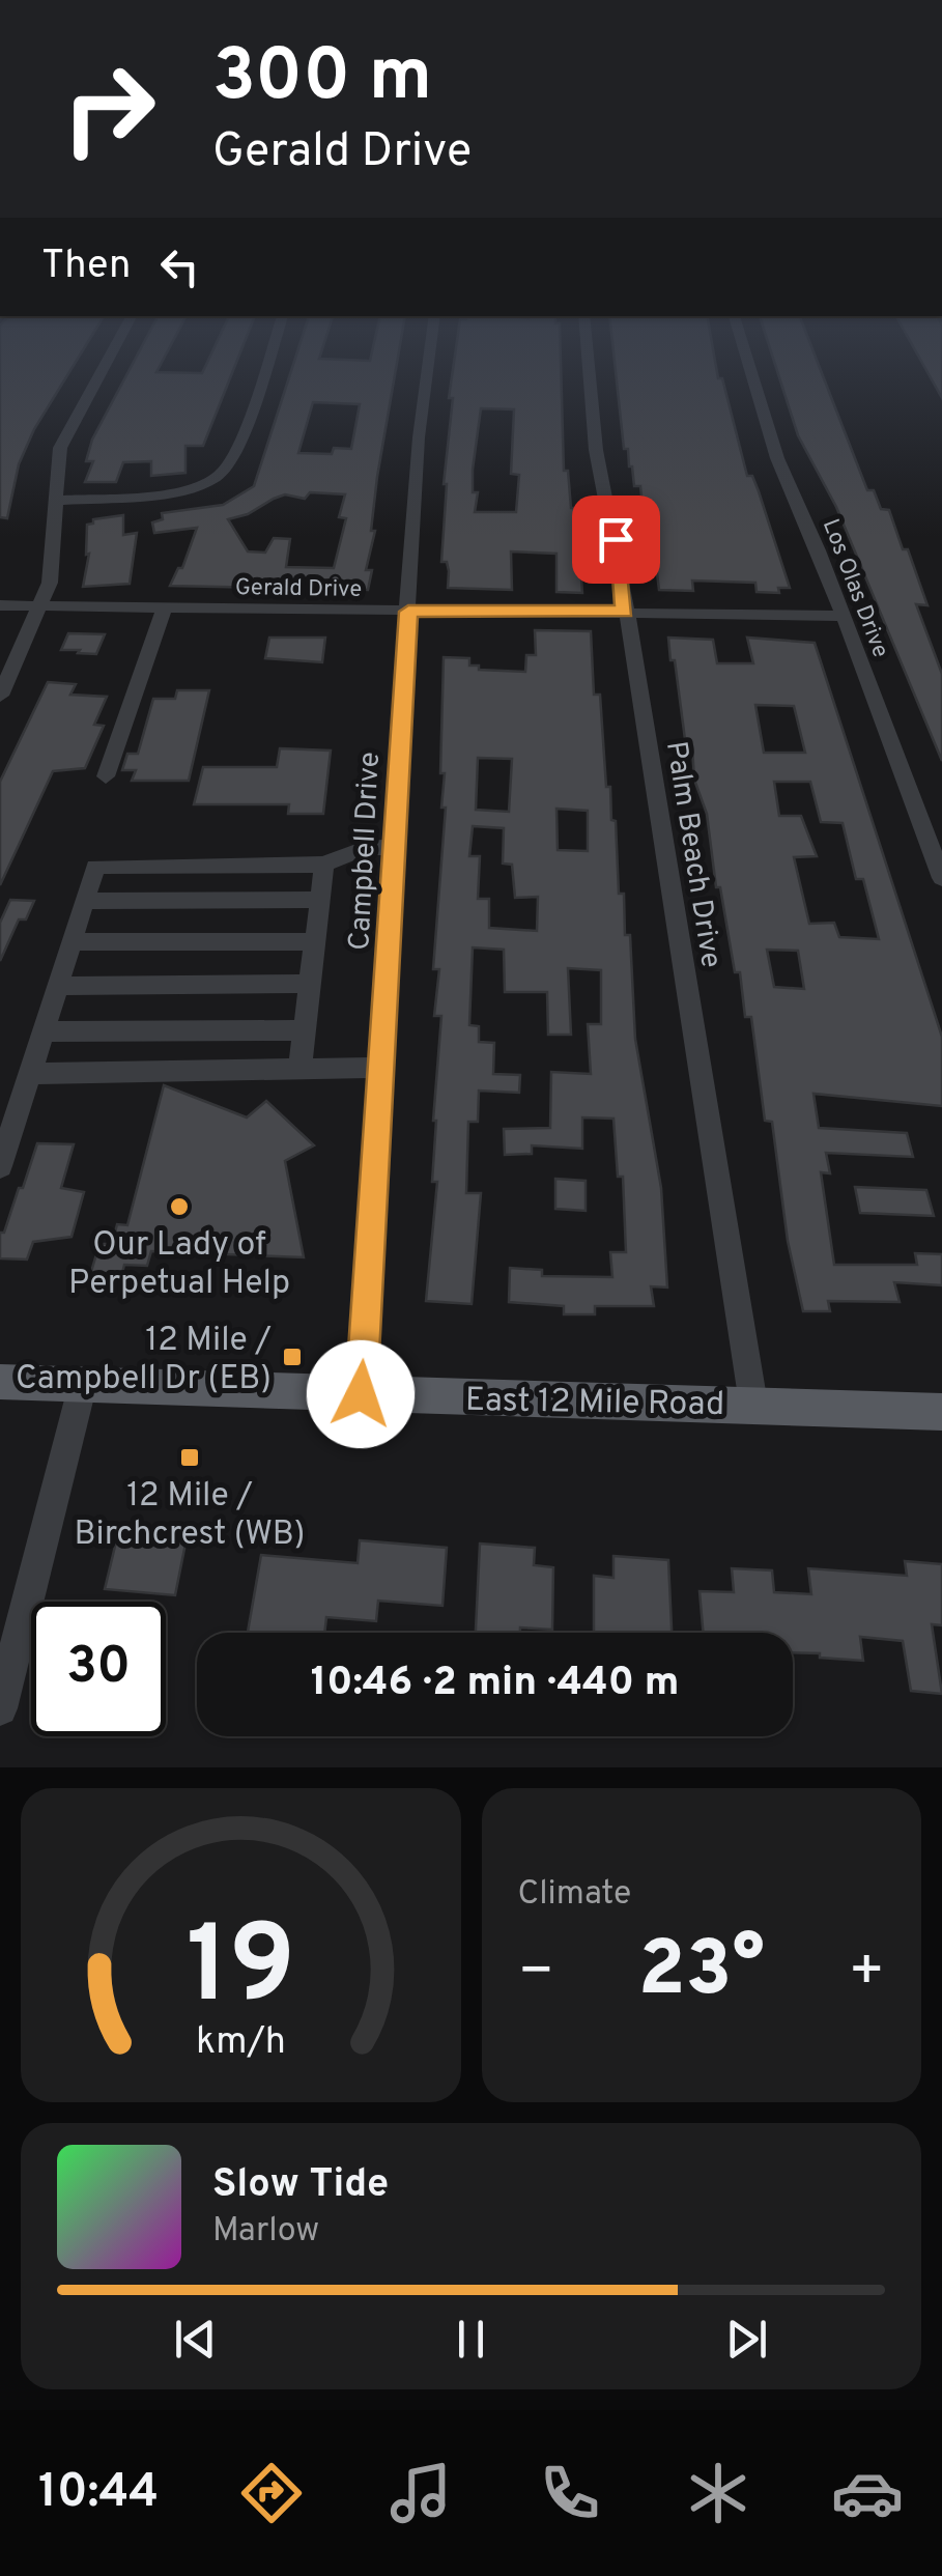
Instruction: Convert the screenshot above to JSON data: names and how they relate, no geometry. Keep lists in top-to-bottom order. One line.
{"streets":{"main road":["East 12 Mile Road"],"street":["Gerald Drive","Los Olas Drive","Campbell Drive","Palm Beach Drive"]},"crossings":[["Gerald Drive","Los Olas Drive"],["Gerald Drive","Campbell Drive"],["Gerald Drive","Palm Beach Drive"],["Campbell Drive","East 12 Mile Road"],["Palm Beach Drive","East 12 Mile Road"]],"places":{"other":["Our Lady of Perpetual Help"],"transit":["12 Mile / Campbell Dr (EB)","12 Mile / Birchcrest (WB)"]},"page":{"turn":["300 m","Gerald Drive"],"then":"Then","limit":"30","trip":"10:46 · 2 min · 440 m","tile":"Climate","heat":["−","23°","+"],"song":["Slow Tide","Marlow"],"tabs":"10:44","gauge":["19","km/h"]}}
